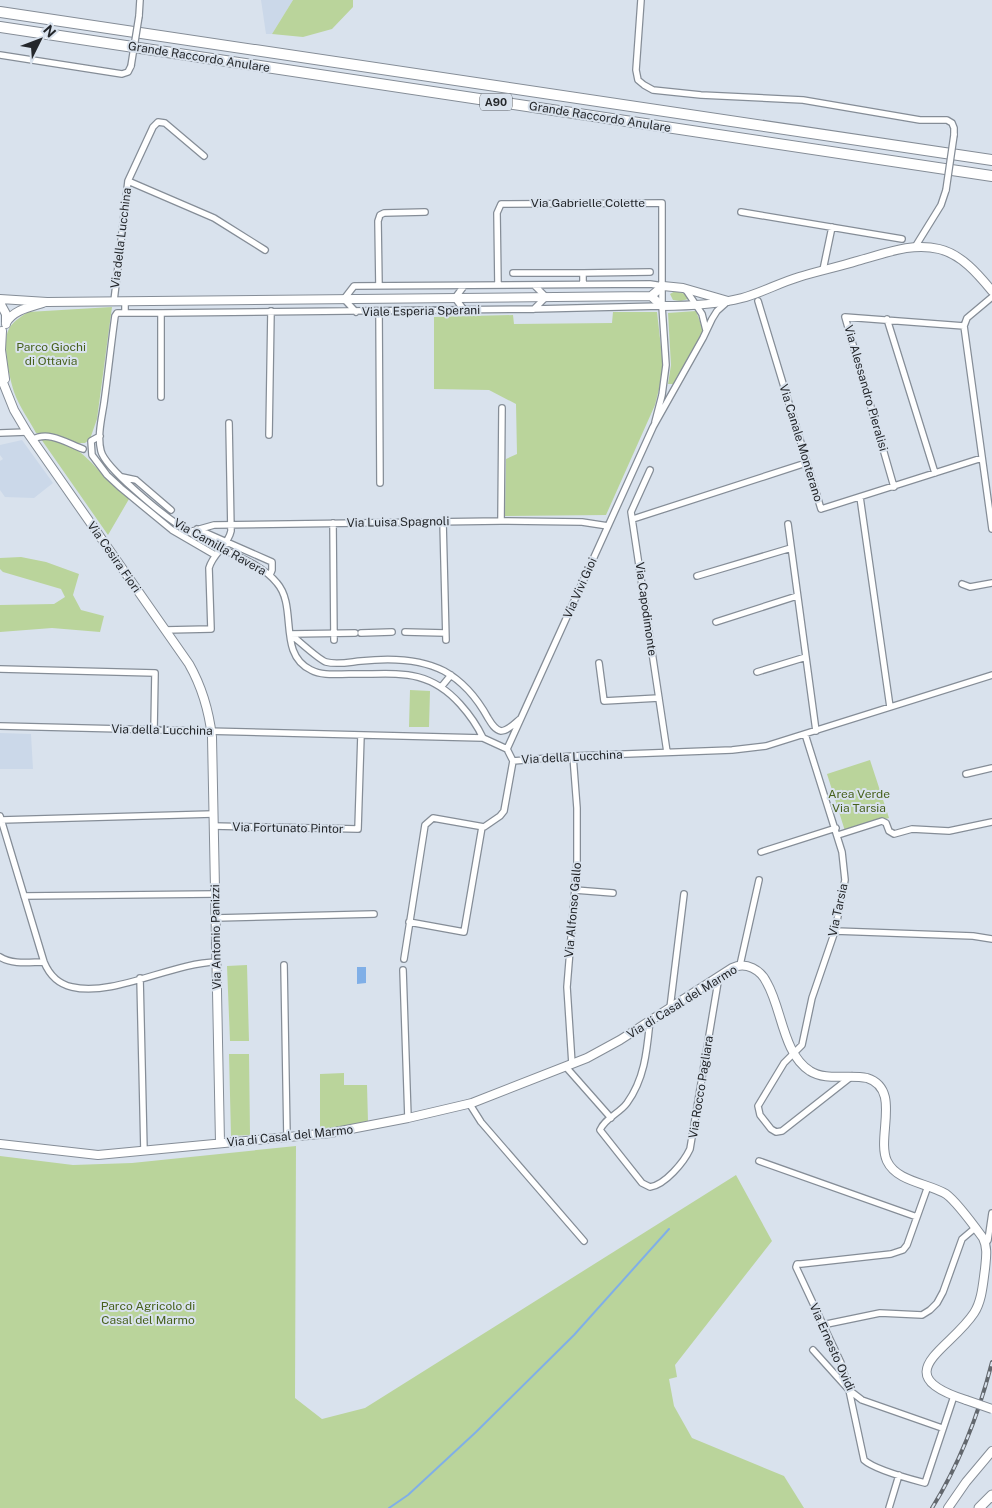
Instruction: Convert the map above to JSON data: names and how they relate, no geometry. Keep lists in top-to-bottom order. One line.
{"streets":{"highway":["Grande Raccordo Anulare","A90"],"street":["Via Gabrielle Colette","Via della Lucchina","Viale Esperia Sperani","Via Alessandro Pieralisi","Via Canale Monterano","Via Luisa Spagnoli","Via Camilla Ravera","Via Cesira Fiori","Via Vivi Gioi","Via Capodimonte","Via Fortunato Pintor","Via Alfonso Gallo","Via Tarsia","Via Antonio Panizzi","Via di Casal del Marmo","Via Rocco Pagliara","Via Ernesto Ovidi"]},"crossings":[["Via Gabrielle Colette","Viale Esperia Sperani"],["Via Gabrielle Colette","Via Vivi Gioi"],["Via della Lucchina","Viale Esperia Sperani"],["Via della Lucchina","Via Camilla Ravera"],["Via della Lucchina","Via Cesira Fiori"],["Via della Lucchina","Via Vivi Gioi"],["Via della Lucchina","Via Capodimonte"],["Via della Lucchina","Via Fortunato Pintor"],["Via della Lucchina","Via Alfonso Gallo"],["Via della Lucchina","Via Tarsia"],["Via della Lucchina","Via Antonio Panizzi"],["Viale Esperia Sperani","Via Camilla Ravera"],["Viale Esperia Sperani","Via Cesira Fiori"],["Viale Esperia Sperani","Via Vivi Gioi"],["Via Alessandro Pieralisi","Via Canale Monterano"],["Via Luisa Spagnoli","Via Camilla Ravera"],["Via Luisa Spagnoli","Via Vivi Gioi"],["Via Cesira Fiori","Via Antonio Panizzi"],["Via Fortunato Pintor","Via Antonio Panizzi"],["Via Alfonso Gallo","Via di Casal del Marmo"],["Via Tarsia","Via di Casal del Marmo"],["Via Antonio Panizzi","Via di Casal del Marmo"],["Via di Casal del Marmo","Via Rocco Pagliara"]],"parks":["Parco Giochi di Ottavia","Area Verde Via Tarsia","Parco Agricolo di Casal del Marmo"],"north":"top right"}
